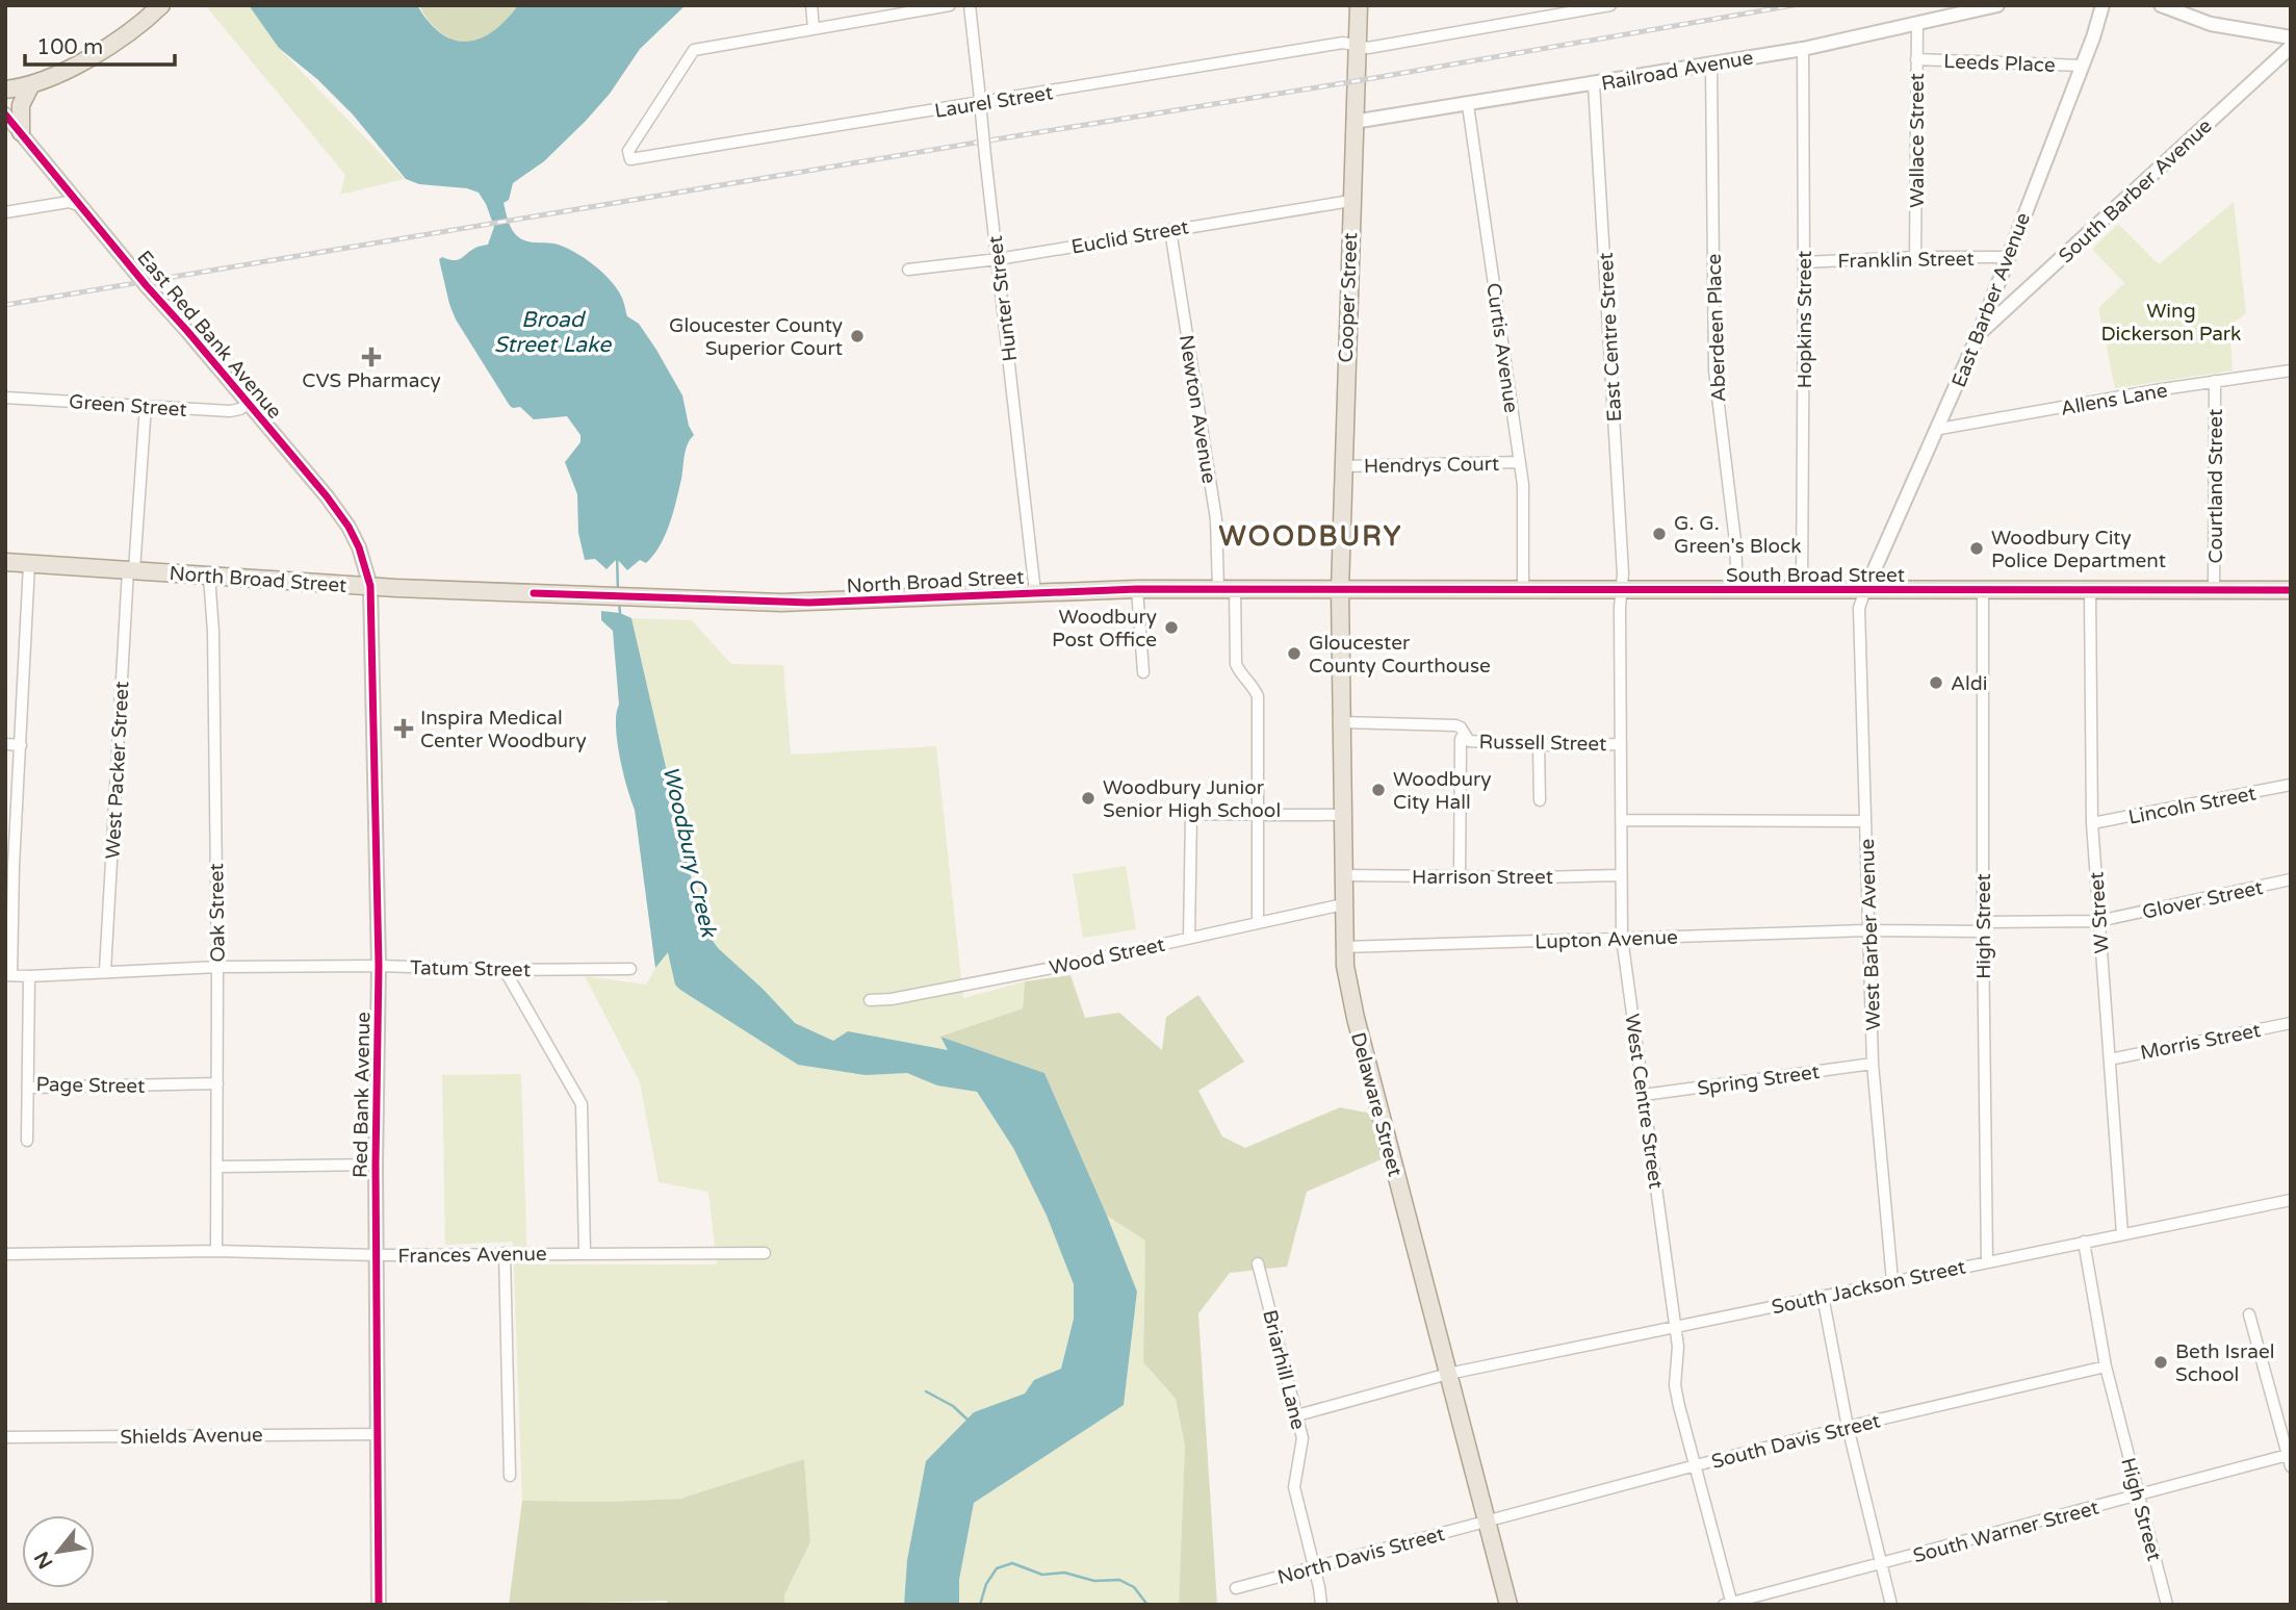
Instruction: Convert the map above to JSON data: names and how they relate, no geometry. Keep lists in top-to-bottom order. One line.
{"streets":{"main road":["Cooper Street","South Broad Street","North Broad Street","Delaware Street"],"street":["Leeds Place","Railroad Avenue","Laurel Street","Wallace Street","South Barber Avenue","Euclid Street","Franklin Street","Hunter Street","East Barber Avenue","Hopkins Street","Aberdeen Place","East Red Bank Avenue","East Centre Street","Curtis Avenue","Allens Lane","Green Street","Newton Avenue","Hendrys Court","Courtland Street","Russell Street","West Packer Street","Lincoln Street","Harrison Street","Glover Street","Oak Street","W Street","High Street","West Barber Avenue","Lupton Avenue","Wood Street","Tatum Street","Morris Street","Spring Street","Page Street","Red Bank Avenue","West Centre Street","Frances Avenue","South Jackson Street","Briarhill Lane","Shields Avenue","South Davis Street","South Warner Street","North Davis Street"]},"crossings":[["Leeds Place","Wallace Street"],["Leeds Place","East Barber Avenue"],["Railroad Avenue","Wallace Street"],["Railroad Avenue","Cooper Street"],["Railroad Avenue","Hopkins Street"],["Railroad Avenue","Aberdeen Place"],["Railroad Avenue","East Centre Street"],["Railroad Avenue","Curtis Avenue"],["Laurel Street","Cooper Street"],["Laurel Street","Hunter Street"],["Wallace Street","Franklin Street"],["South Barber Avenue","East Barber Avenue"],["Euclid Street","Cooper Street"],["Euclid Street","Hunter Street"],["Euclid Street","Newton Avenue"],["Franklin Street","East Barber Avenue"],["Franklin Street","Hopkins Street"],["Cooper Street","Hendrys Court"],["Cooper Street","South Broad Street"],["Cooper Street","North Broad Street"],["Cooper Street","Delaware Street"],["Hunter Street","North Broad Street"],["East Barber Avenue","Allens Lane"],["East Barber Avenue","South Broad Street"],["East Barber Avenue","West Barber Avenue"],["Hopkins Street","South Broad Street"],["Aberdeen Place","South Broad Street"],["East Red Bank Avenue","Green Street"],["East Red Bank Avenue","North Broad Street"],["East Red Bank Avenue","Red Bank Avenue"],["East Centre Street","South Broad Street"],["East Centre Street","West Centre Street"],["Curtis Avenue","Hendrys Court"],["Curtis Avenue","South Broad Street"],["Allens Lane","Courtland Street"],["Green Street","West Packer Street"],["Newton Avenue","North Broad Street"],["Newton Avenue","Wood Street"],["Courtland Street","South Broad Street"],["South Broad Street","North Broad Street"],["South Broad Street","W Street"],["South Broad Street","High Street"],["South Broad Street","West Barber Avenue"],["South Broad Street","West Centre Street"],["South Broad Street","Delaware Street"],["North Broad Street","West Packer Street"],["North Broad Street","Oak Street"],["North Broad Street","Red Bank Avenue"],["North Broad Street","Delaware Street"],["Russell Street","West Centre Street"],["Russell Street","Delaware Street"],["West Packer Street","Tatum Street"],["Lincoln Street","W Street"],["Harrison Street","West Centre Street"],["Harrison Street","Delaware Street"],["Glover Street","W Street"],["Glover Street","High Street"],["Glover Street","West Barber Avenue"],["Glover Street","Lupton Avenue"],["Oak Street","Tatum Street"],["Oak Street","Page Street"],["Oak Street","Frances Avenue"],["W Street","Morris Street"],["W Street","South Jackson Street"],["High Street","South Jackson Street"],["High Street","South Davis Street"],["High Street","South Warner Street"],["West Barber Avenue","Lupton Avenue"],["West Barber Avenue","Spring Street"],["West Barber Avenue","South Jackson Street"],["Lupton Avenue","West Centre Street"],["Lupton Avenue","Delaware Street"],["Wood Street","Delaware Street"],["Tatum Street","Page Street"],["Tatum Street","Red Bank Avenue"],["Spring Street","West Centre Street"],["Red Bank Avenue","Frances Avenue"],["Red Bank Avenue","Shields Avenue"],["West Centre Street","South Jackson Street"],["West Centre Street","South Davis Street"],["West Centre Street","South Warner Street"],["Delaware Street","South Jackson Street"],["Delaware Street","South Davis Street"],["Delaware Street","North Davis Street"],["South Jackson Street","Briarhill Lane"],["Briarhill Lane","North Davis Street"],["South Davis Street","North Davis Street"]],"districts":["WOODBURY"],"water":["Broad Street Lake","Woodbury Creek"],"parks":["Wing Dickerson Park"],"places":{"other":["Gloucester County Superior Court","G. G. Green's Block","Woodbury City Police Department","Woodbury Post Office","Gloucester County Courthouse","Aldi","Woodbury City Hall","Woodbury Junior Senior High School","Beth Israel School"],"health":["CVS Pharmacy","Inspira Medical Center Woodbury"]},"scale_bar":"100 m","north":"bottom left"}
